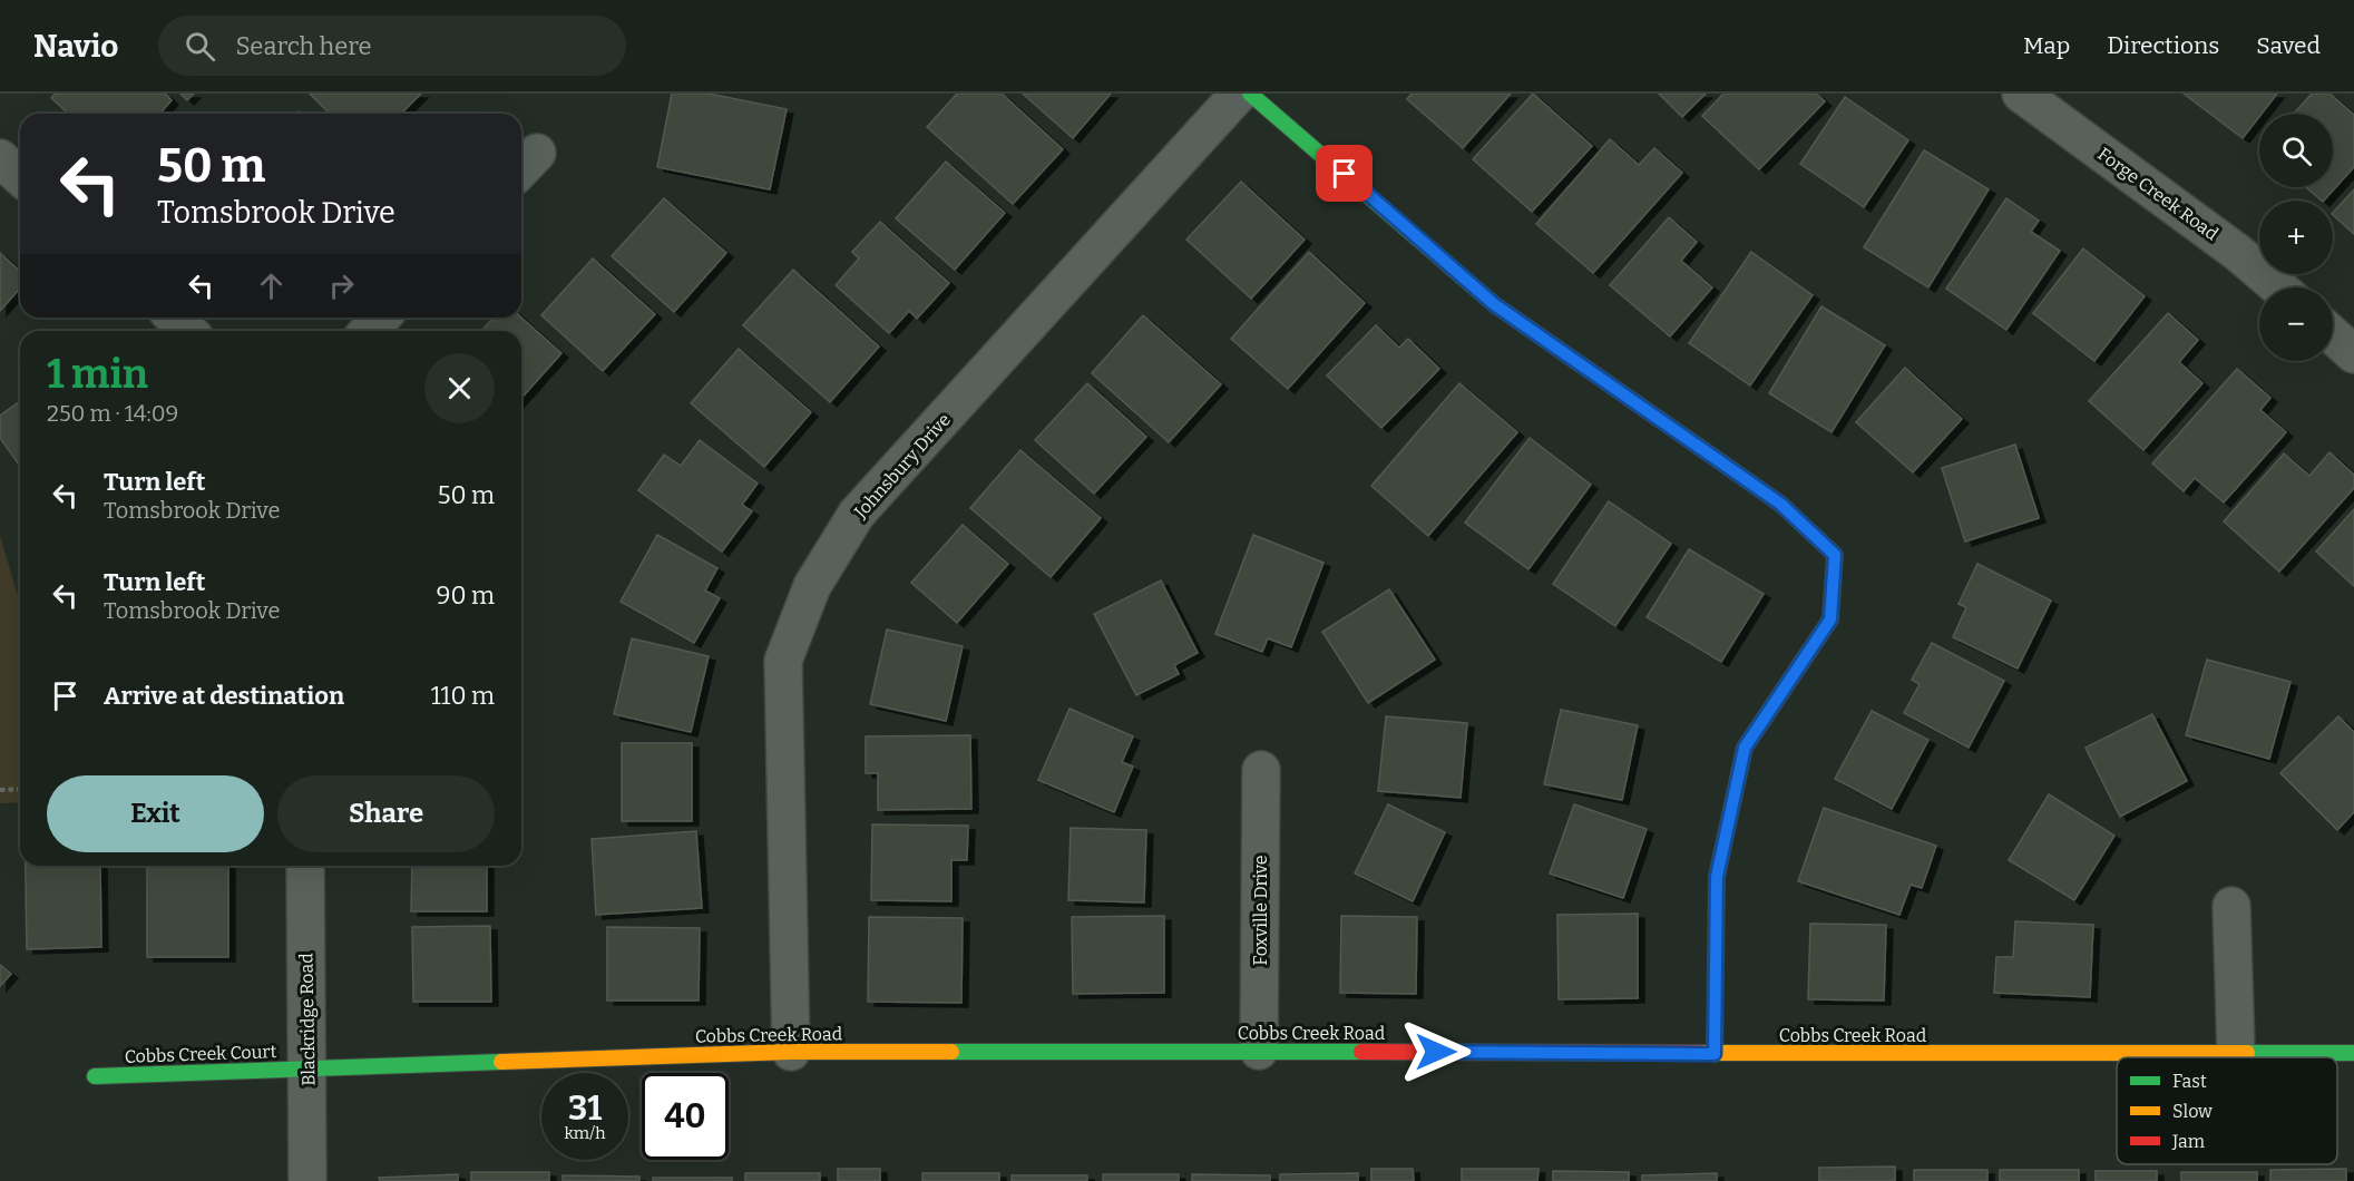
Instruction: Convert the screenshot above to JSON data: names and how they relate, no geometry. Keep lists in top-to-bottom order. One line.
{"streets":{"street":["Forge Creek Road","Johnsbury Drive","Foxville Drive","Blackridge Road","Cobbs Creek Road","Cobbs Creek Court"]},"crossings":[["Johnsbury Drive","Cobbs Creek Road"],["Foxville Drive","Cobbs Creek Road"],["Blackridge Road","Cobbs Creek Road"],["Blackridge Road","Cobbs Creek Court"],["Cobbs Creek Road","Cobbs Creek Court"]],"legend":["Fast","Slow","Jam"],"page":{"header":"Navio","search":"Search here","nav":["Map","Directions","Saved"],"map_buttons":["+","−"],"turn":["50 m","Tomsbrook Drive"],"heading":["1 min","250 m · 14:09"],"list":[{"name":"Turn left","note":"Tomsbrook Drive","value":"50 m"},{"name":"Turn left","note":"Tomsbrook Drive","value":"90 m"},{"name":"Arrive at destination","value":"110 m"}],"buttons":["Exit","Share"],"speed":"31 km/h","limit":"40"}}
